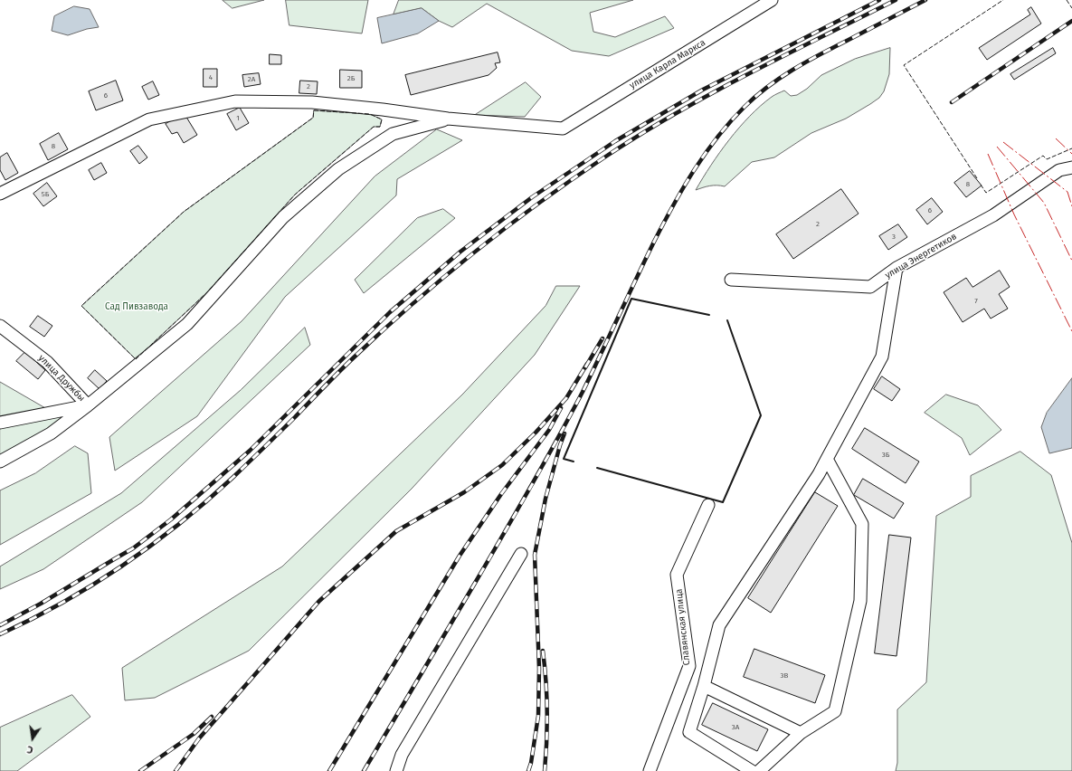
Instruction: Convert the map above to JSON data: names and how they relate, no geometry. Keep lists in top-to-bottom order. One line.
{"streets":{"street":["улица Карла Маркса","улица Энергетиков","улица Дружбы","Славянская улица"]},"parks":["Сад Пивзавода"],"house_numbers":["4","2Б","2А","2","6","1","8","8","5Б","6","2","3","7","3Б","3В","3А"],"north":"bottom"}
